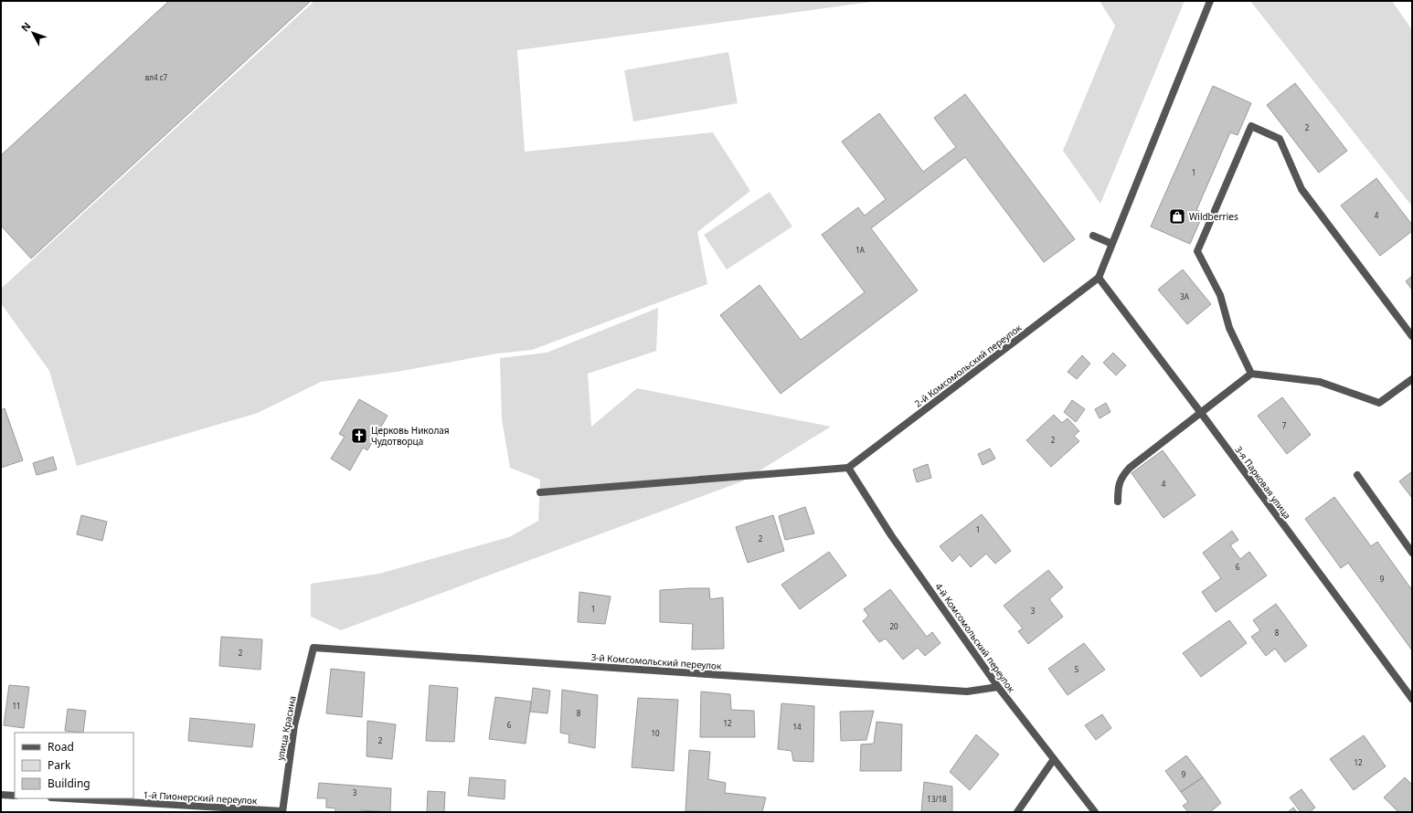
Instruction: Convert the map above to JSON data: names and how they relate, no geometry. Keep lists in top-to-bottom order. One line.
{"streets":{"street":["2-й Комсомольский переулок","3-я Парковая улица","4-й Комсомольский переулок","3-й Комсомольский переулок","улица Красина","1-й Пионерский переулок"]},"crossings":[["2-й Комсомольский переулок","3-я Парковая улица"],["2-й Комсомольский переулок","4-й Комсомольский переулок"],["4-й Комсомольский переулок","3-й Комсомольский переулок"],["3-й Комсомольский переулок","улица Красина"],["улица Красина","1-й Пионерский переулок"]],"places":{"shop":["Wildberries"],"church":["Церковь Николая Чудотворца"]},"house_numbers":["вл4 с7","2","1","4","1А","3А","7","2","4","1","2","6","9","1","3","20","8","2","5","11","8","12","6","14","10","2","12","9","3","13/18"],"legend":["Road","Park","Building"],"north":"top left"}
